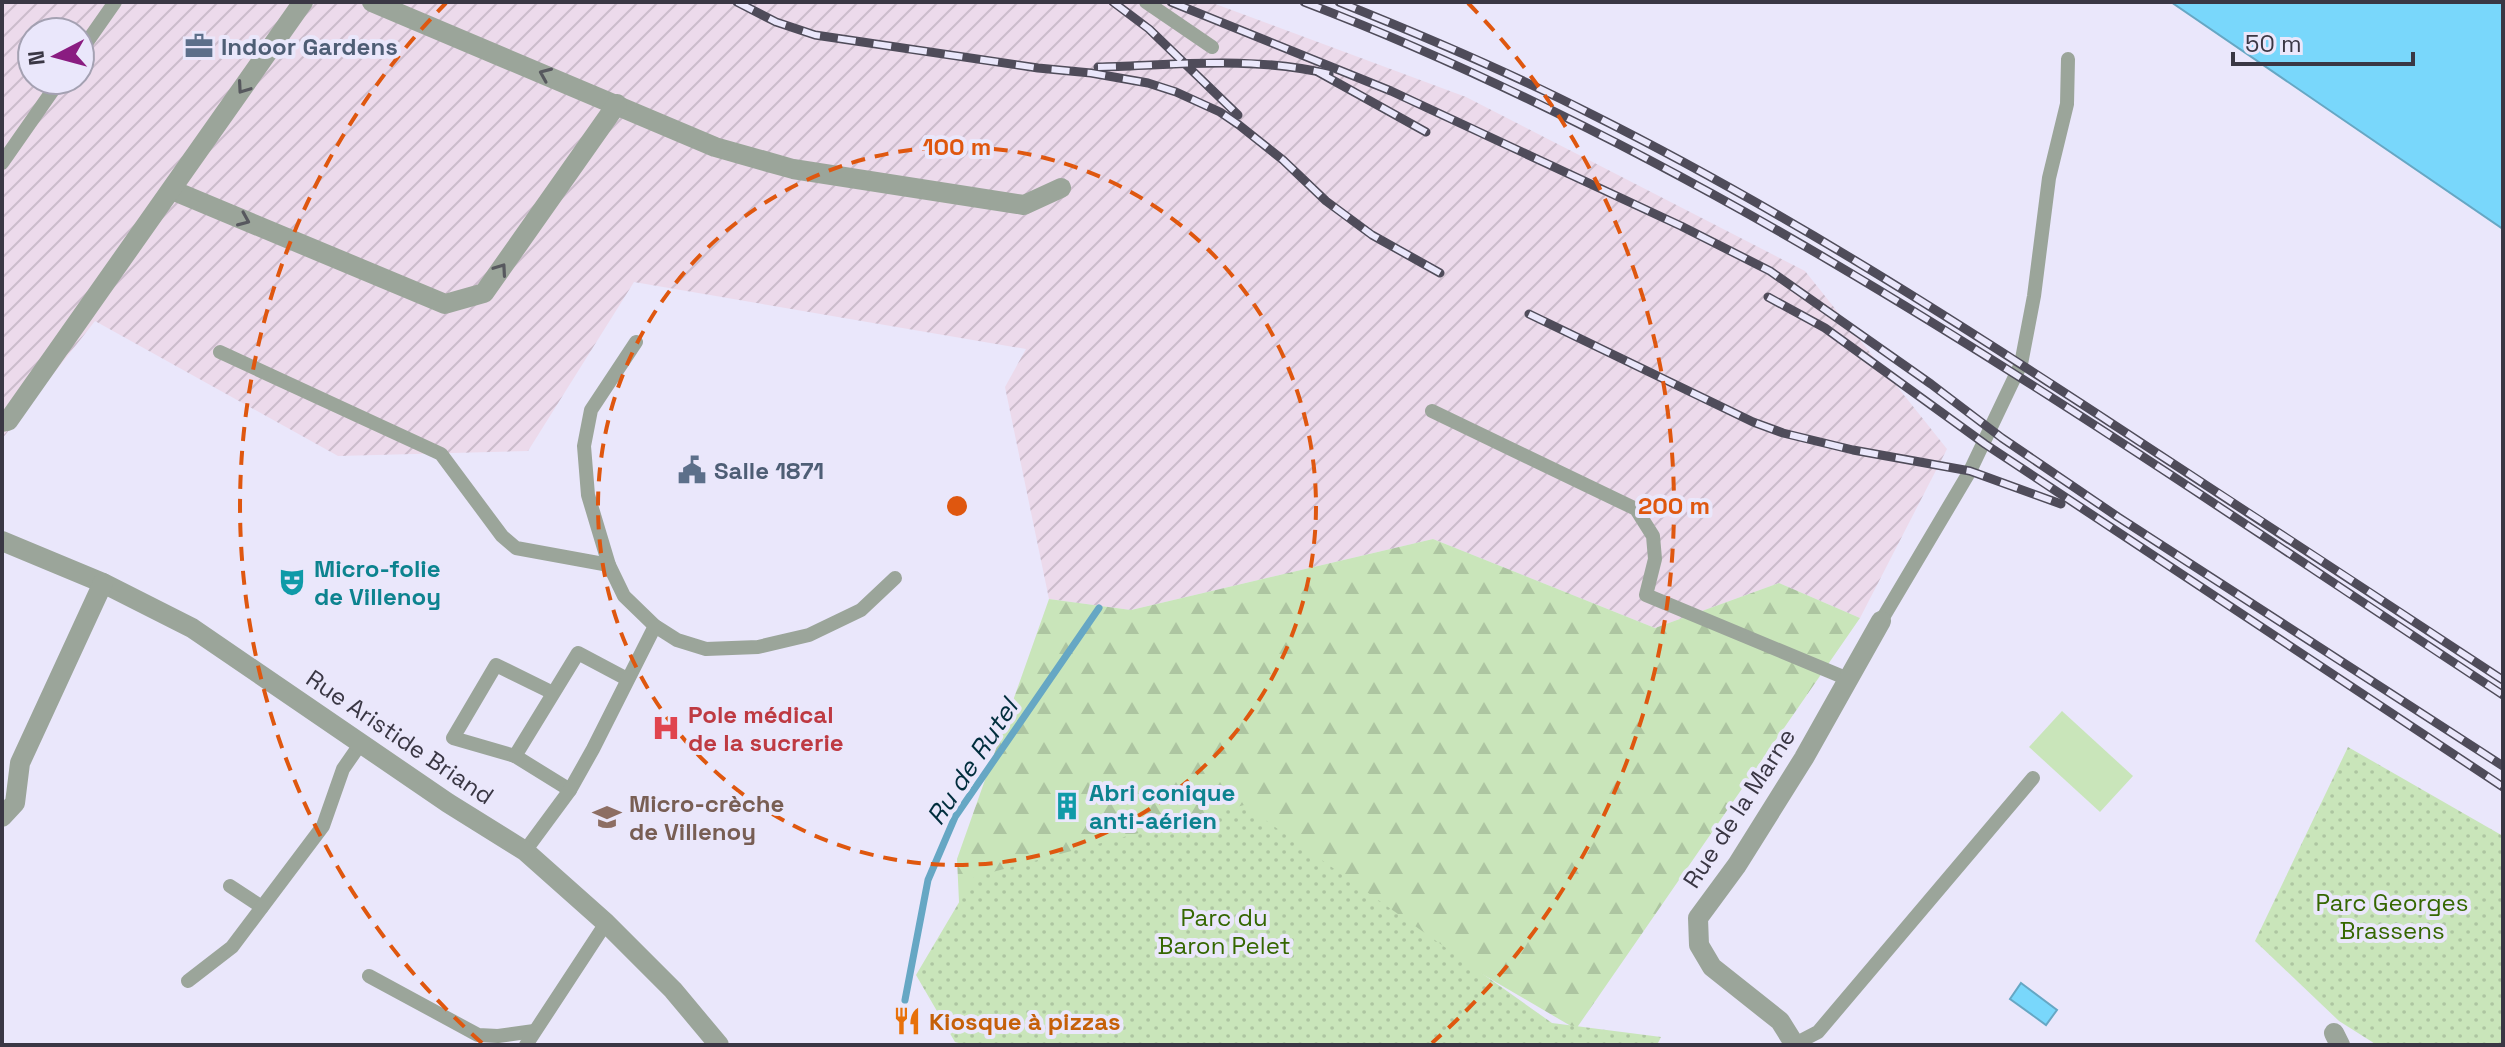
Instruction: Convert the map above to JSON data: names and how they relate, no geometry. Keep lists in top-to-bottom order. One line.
{"streets":{"street":["Rue Aristide Briand","Rue de la Marne"]},"water":["Ru de Rutel"],"parks":["Parc Georges Brassens","Parc du Baron Pelet"],"places":{"office":["Indoor Gardens"],"public building":["Salle 1871"],"theatre":["Micro-folie de Villenoy"],"hospital":["Pole médical de la sucrerie"],"building":["Abri conique anti-aérien"],"school or university":["Micro-crèche de Villenoy"],"restaurant":["Kiosque à pizzas"]},"scale_bar":"50 m","north":"left","rings":["100 m","200 m"]}
